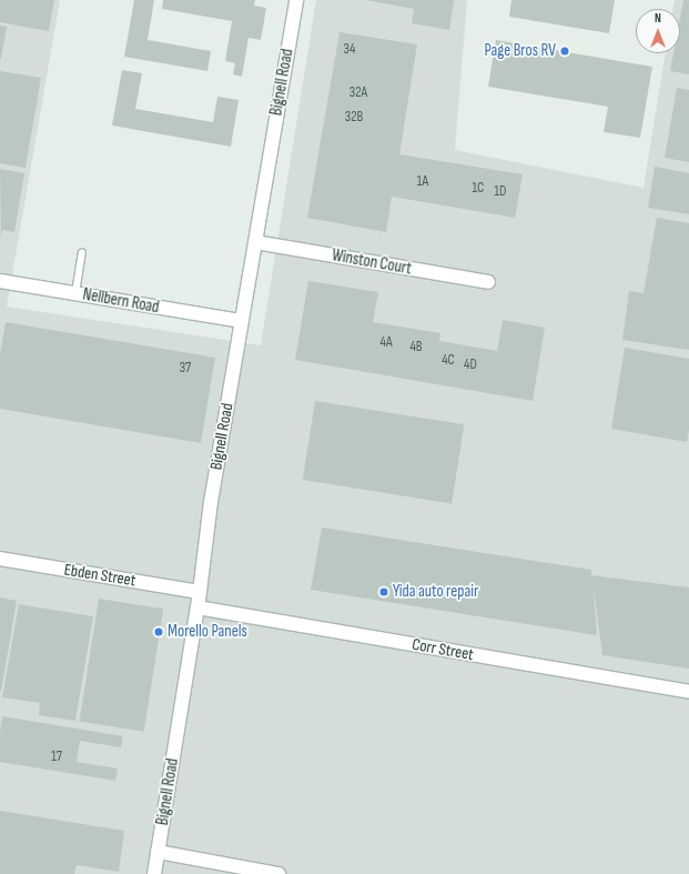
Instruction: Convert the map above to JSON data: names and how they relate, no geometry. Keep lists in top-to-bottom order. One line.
{"streets":{"street":["Bignell Road","Winston Court","Nellbern Road","Ebden Street","Corr Street"]},"crossings":[["Bignell Road","Winston Court"],["Bignell Road","Nellbern Road"],["Bignell Road","Ebden Street"],["Bignell Road","Corr Street"]],"places":["Page Bros RV","Yida auto repair","Morello Panels"],"house_numbers":["34","32A","32B","1A","1C","1D","4A","4B","4C","4D","37","17"],"north":"top"}
